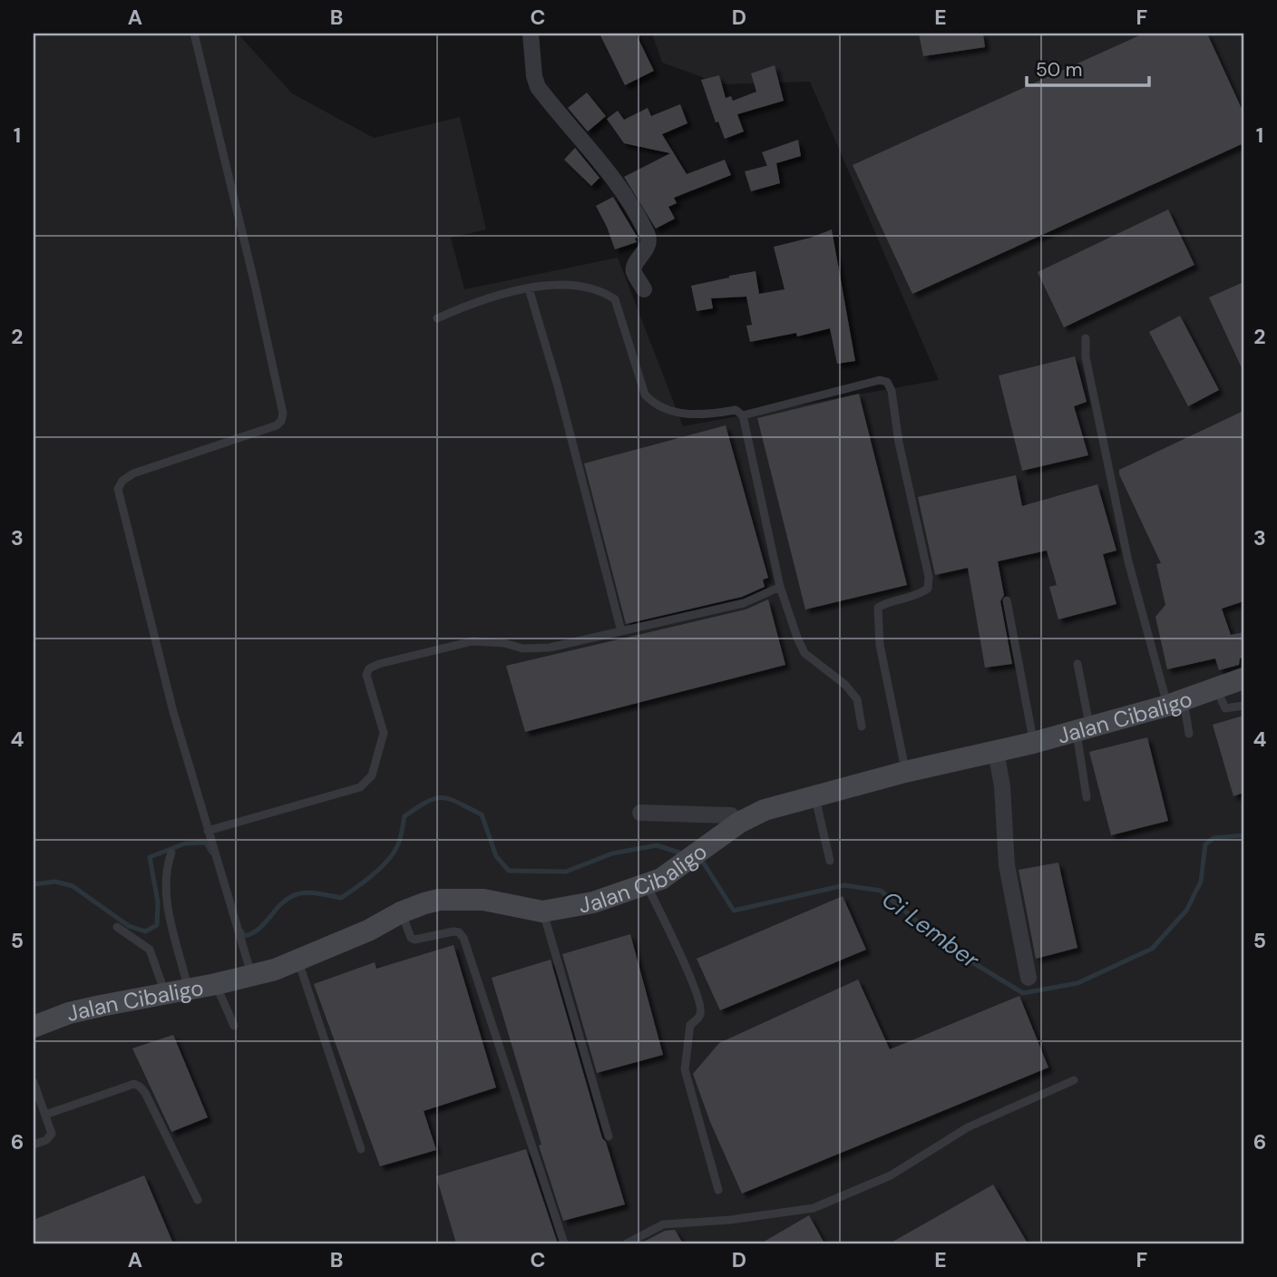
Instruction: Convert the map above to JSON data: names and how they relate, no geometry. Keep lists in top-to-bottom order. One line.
{"streets":{"main road":["Jalan Cibaligo"]},"water":["Ci Lember"],"scale_bar":"50 m","grid":{"columns":["A","B","C","D","E","F"],"rows":["1","2","3","4","5","6"]}}
